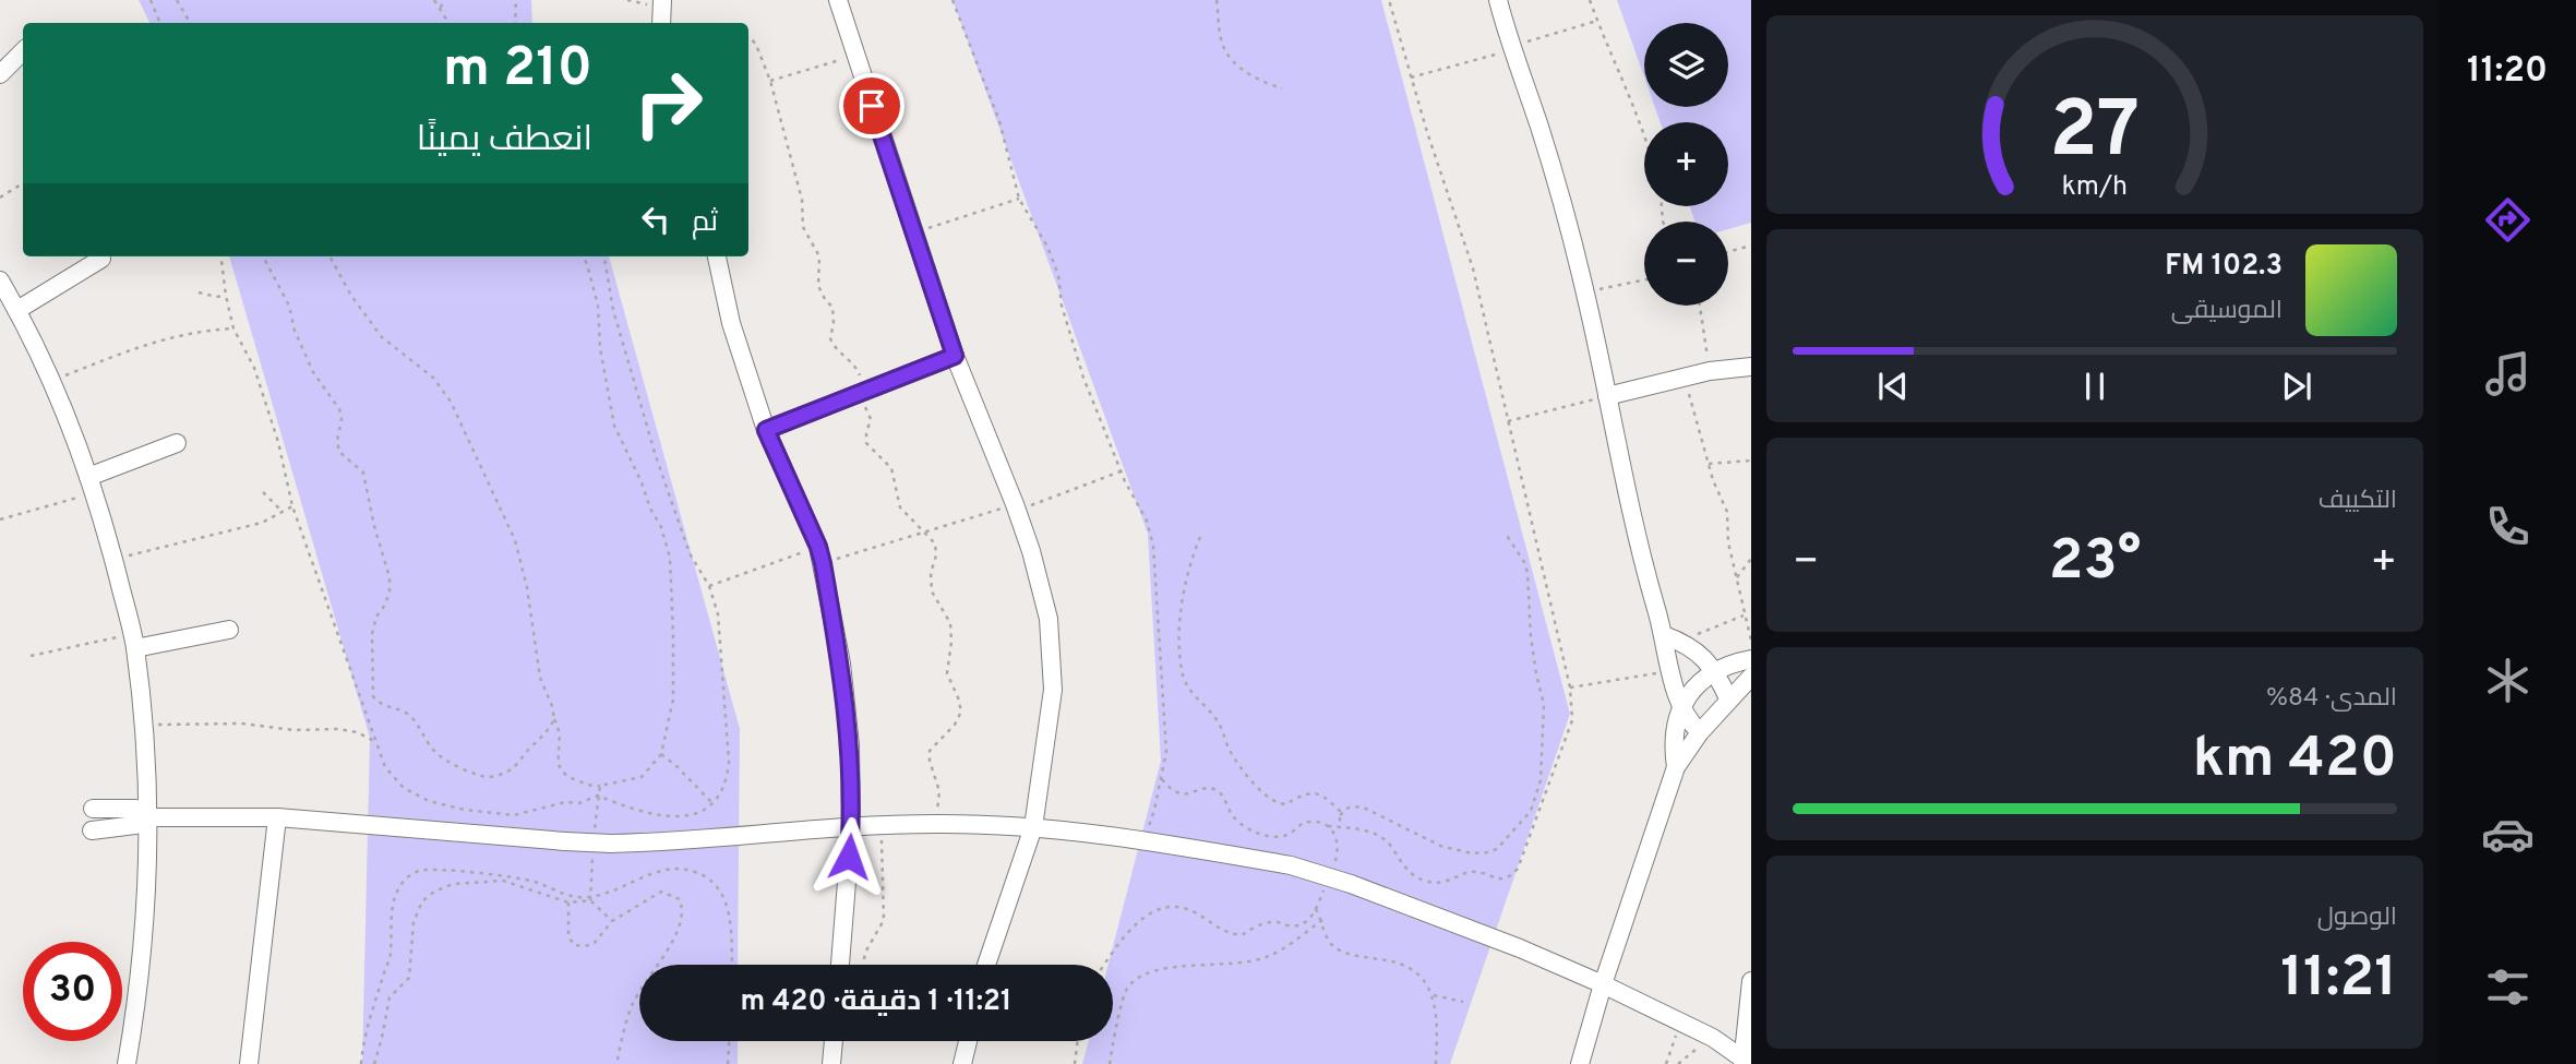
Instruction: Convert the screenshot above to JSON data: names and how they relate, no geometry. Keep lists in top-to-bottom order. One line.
{"page":{"tabs":"11:20","map_buttons":["+","−"],"turn":["210 m","انعطف يمينًا"],"then":"ثم","song":["102.3 FM","الموسيقى"],"tile":["التكييف",["المدى · 84%","420 km"],["الوصول","11:21"]],"heat":["−","23°","+"],"limit":"30","trip":"11:21 · 1 دقيقة · 420 m","gauge":["27","km/h"]}}
